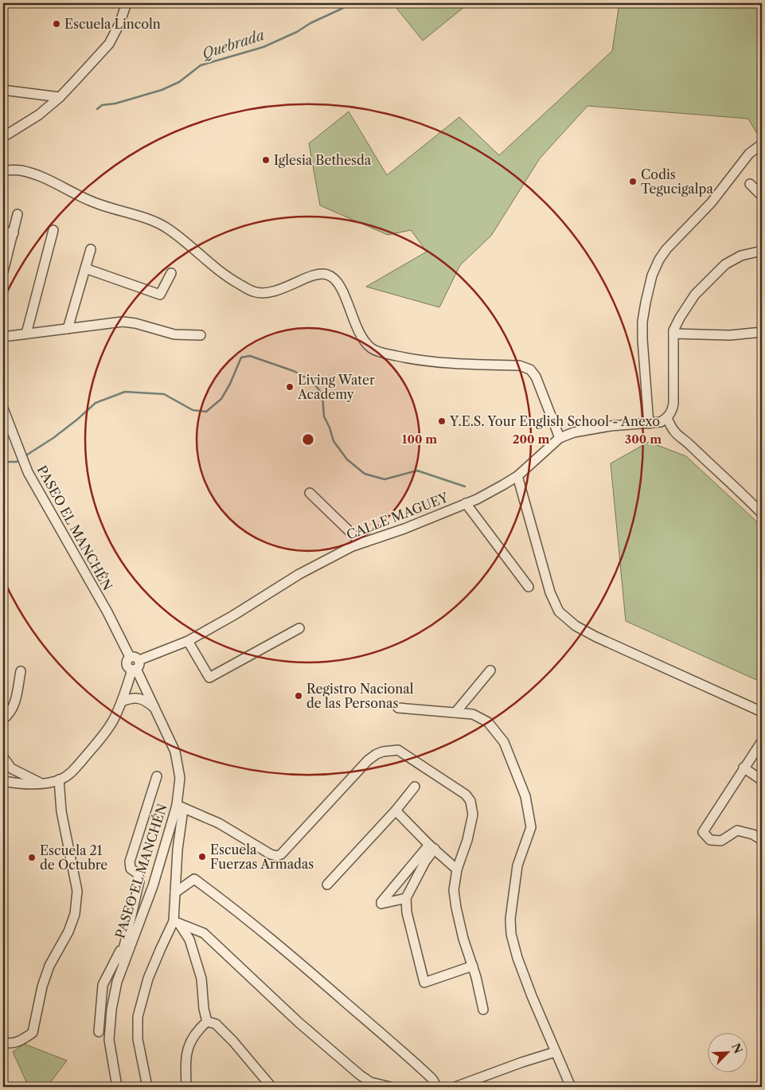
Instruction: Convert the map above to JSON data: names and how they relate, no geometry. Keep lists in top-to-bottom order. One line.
{"streets":{"street":["CALLE MAGUEY","PASEO EL MANCHÉN"]},"crossings":[["CALLE MAGUEY","PASEO EL MANCHÉN"]],"water":["Quebrada"],"places":["Escuela Lincoln","Iglesia Bethesda","Codis Tegucigalpa","Living Water Academy","Y.E.S. Your English School - Anexo","Registro Nacional de las Personas","Escuela Fuerzas Armadas","Escuela 21 de Octubre"],"north":"top right","rings":["100 m","200 m","300 m"]}
